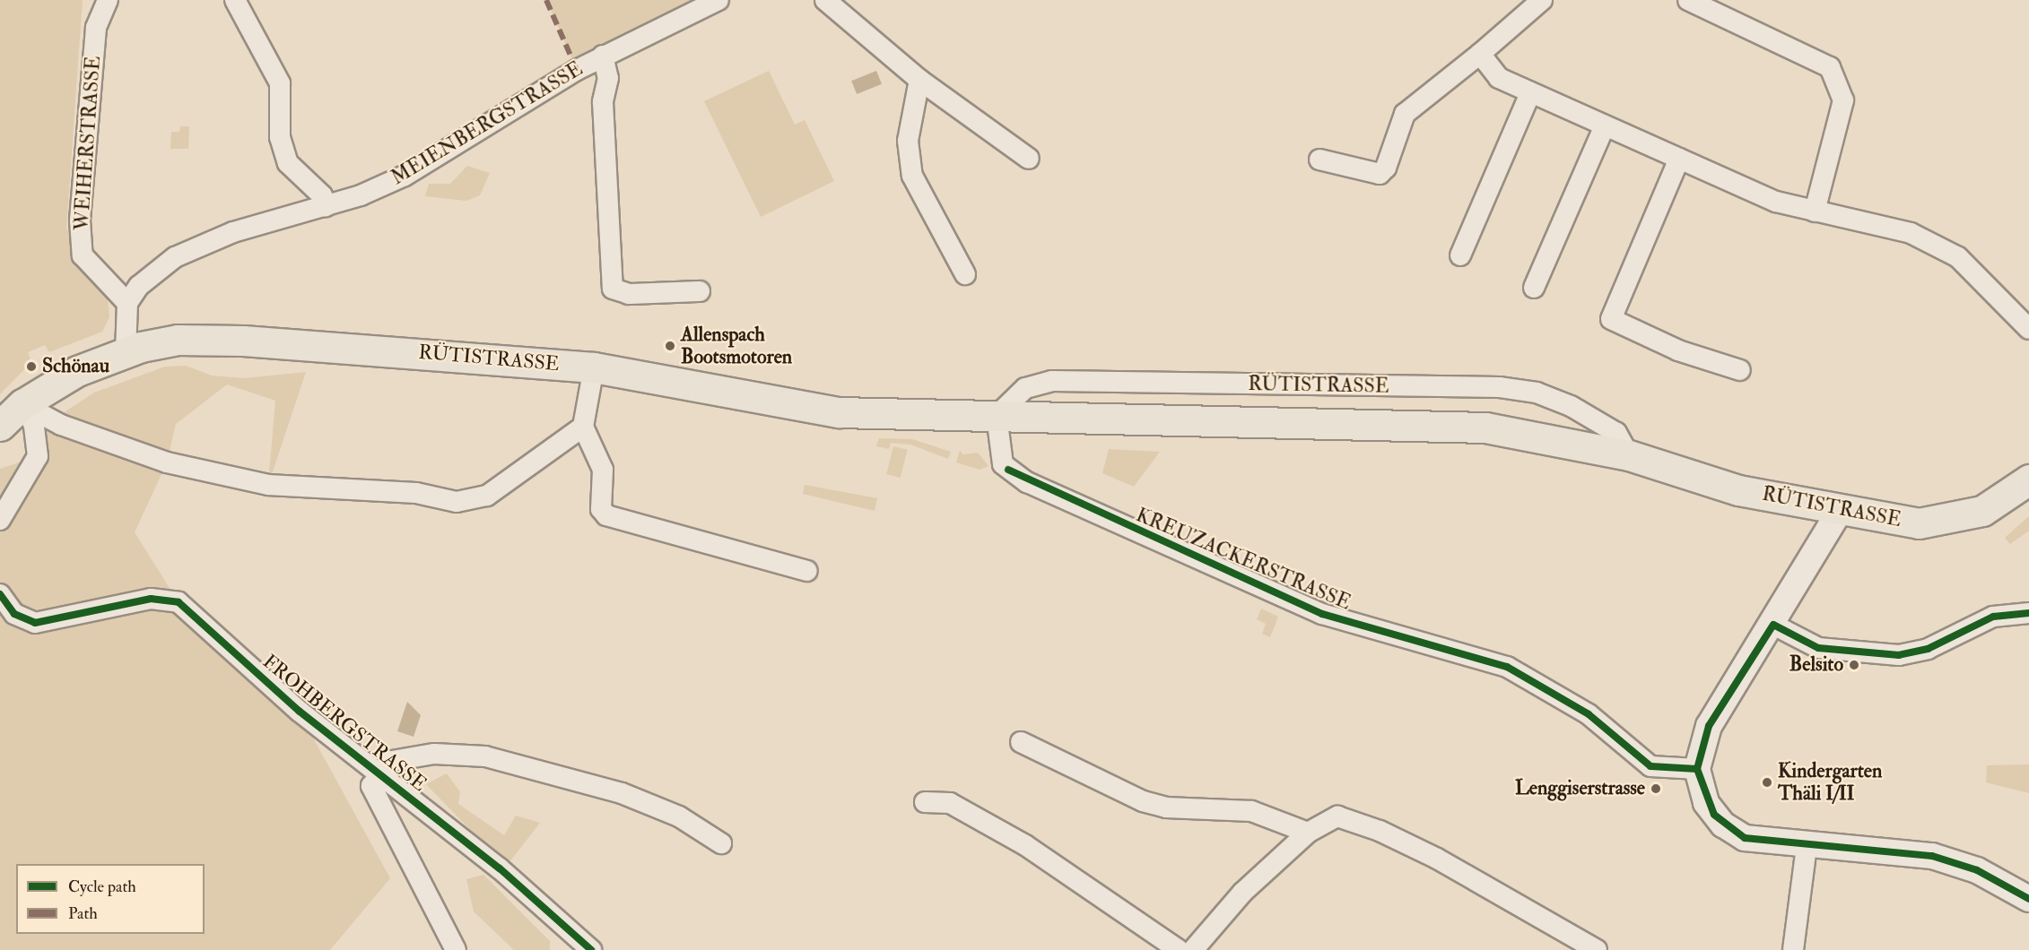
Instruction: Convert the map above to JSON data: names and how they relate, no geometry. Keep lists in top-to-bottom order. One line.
{"streets":{"main road":["RÜTISTRASSE"],"street":["MEIENBERGSTRASSE","WEIHERSTRASSE","KREUZACKERSTRASSE","FROHBERGSTRASSE"]},"crossings":[["MEIENBERGSTRASSE","WEIHERSTRASSE"],["RÜTISTRASSE","KREUZACKERSTRASSE"]],"places":["Allenspach Bootsmotoren","Schönau","Belsito","Kindergarten Thäli I/II","Lenggiserstrasse"],"legend":["Cycle path","Path"]}
